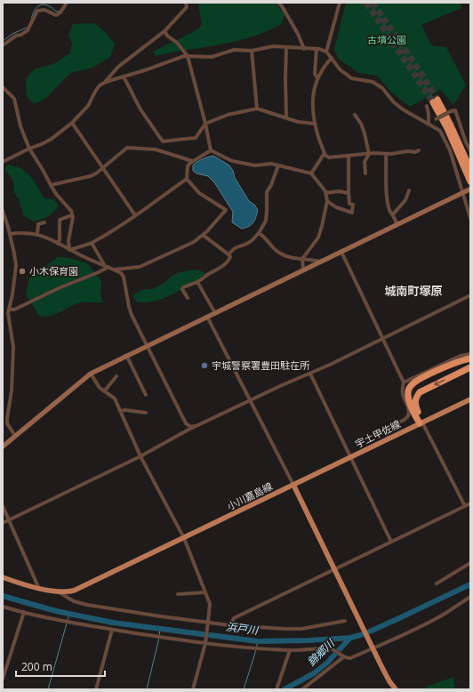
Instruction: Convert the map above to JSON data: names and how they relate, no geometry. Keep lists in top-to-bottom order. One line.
{"streets":{"main road":["宇土甲佐線","小川嘉島線"]},"crossings":[["宇土甲佐線","小川嘉島線"]],"districts":["城南町塚原"],"water":["浜戸川","錦郷川"],"parks":["古墳公園"],"places":["小木保育園","宇城警察署豊田駐在所"],"scale_bar":"200 m"}
